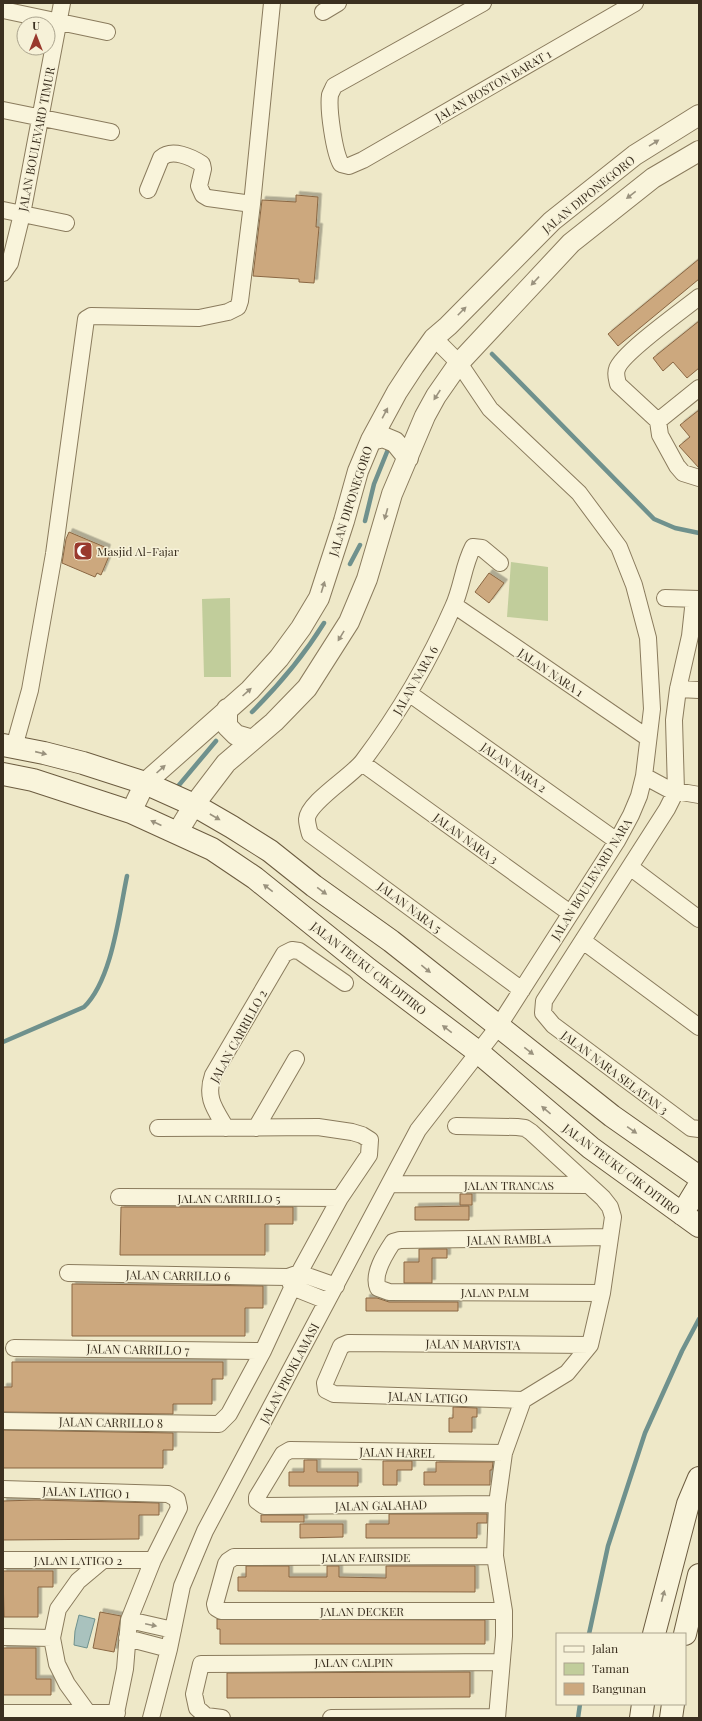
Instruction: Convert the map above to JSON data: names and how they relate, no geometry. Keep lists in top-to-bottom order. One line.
{"streets":{"main road":["JALAN TEUKU CIK DITIRO"],"street":["JALAN BOSTON BARAT 1","JALAN BOULEVARD TIMUR","JALAN DIPONEGORO","JALAN NARA 1","JALAN NARA 6","JALAN NARA 2","JALAN NARA 3","JALAN BOULEVARD NARA","JALAN NARA 5","JALAN CARRILLO 2","JALAN NARA SELATAN 3","JALAN TRANCAS","JALAN CARRILLO 5","JALAN RAMBLA","JALAN CARRILLO 6","JALAN PALM","JALAN MARVISTA","JALAN CARRILLO 7","JALAN PROKLAMASI","JALAN LATIGO","JALAN CARRILLO 8","JALAN HAREL","JALAN LATIGO 1","JALAN GALAHAD","JALAN FAIRSIDE","JALAN LATIGO 2","JALAN DECKER","JALAN CALPIN"]},"crossings":[["JALAN DIPONEGORO","JALAN BOULEVARD NARA"],["JALAN DIPONEGORO","JALAN TEUKU CIK DITIRO"],["JALAN NARA 1","JALAN NARA 6"],["JALAN NARA 1","JALAN BOULEVARD NARA"],["JALAN NARA 6","JALAN NARA 2"],["JALAN NARA 6","JALAN NARA 3"],["JALAN NARA 6","JALAN NARA 5"],["JALAN NARA 2","JALAN BOULEVARD NARA"],["JALAN NARA 3","JALAN BOULEVARD NARA"],["JALAN BOULEVARD NARA","JALAN NARA 5"],["JALAN BOULEVARD NARA","JALAN TEUKU CIK DITIRO"],["JALAN BOULEVARD NARA","JALAN PROKLAMASI"],["JALAN TEUKU CIK DITIRO","JALAN PROKLAMASI"],["JALAN TRANCAS","JALAN PROKLAMASI"],["JALAN RAMBLA","JALAN PALM"],["JALAN MARVISTA","JALAN LATIGO"],["JALAN CARRILLO 7","JALAN CARRILLO 8"],["JALAN HAREL","JALAN GALAHAD"],["JALAN LATIGO 1","JALAN LATIGO 2"],["JALAN FAIRSIDE","JALAN DECKER"]],"places":{"mosque":["Masjid Al-Fajar"]},"legend":["Jalan","Taman","Bangunan"],"north":"top"}
